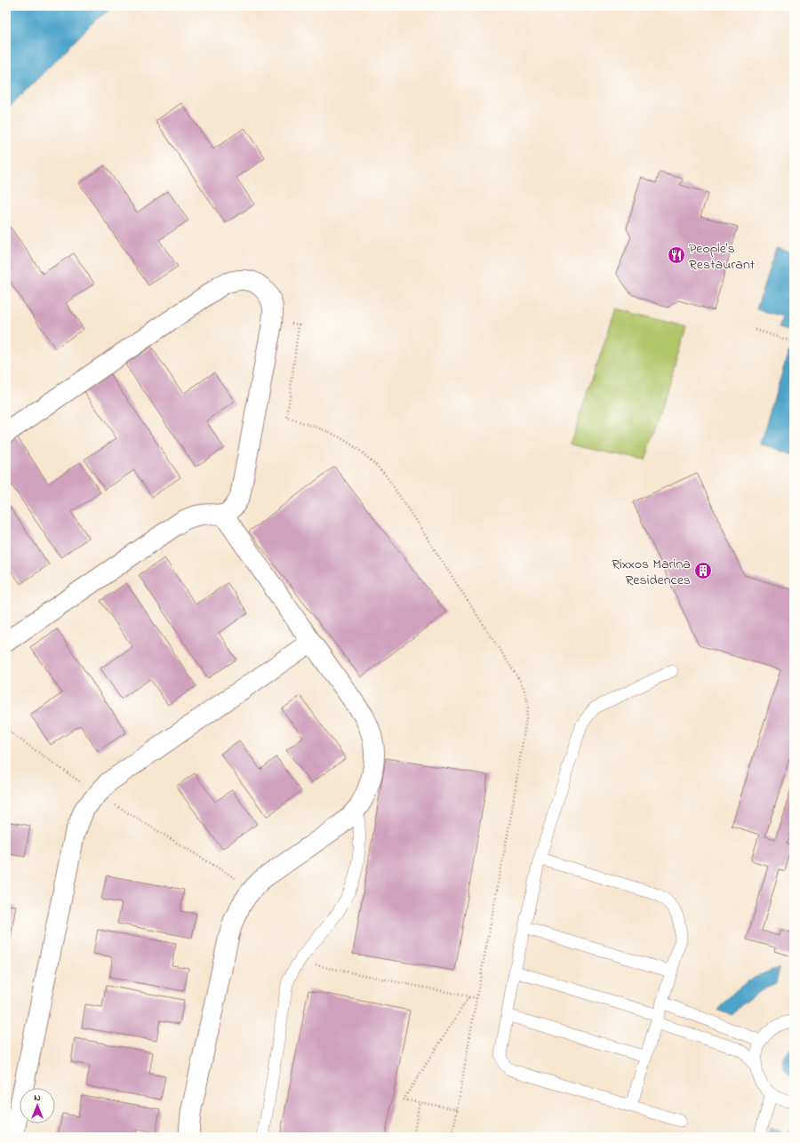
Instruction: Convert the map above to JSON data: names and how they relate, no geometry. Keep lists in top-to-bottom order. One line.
{"places":{"restaurant":["People's Restaurant"],"building":["Rixxos Marina Residences"]},"north":"top"}
